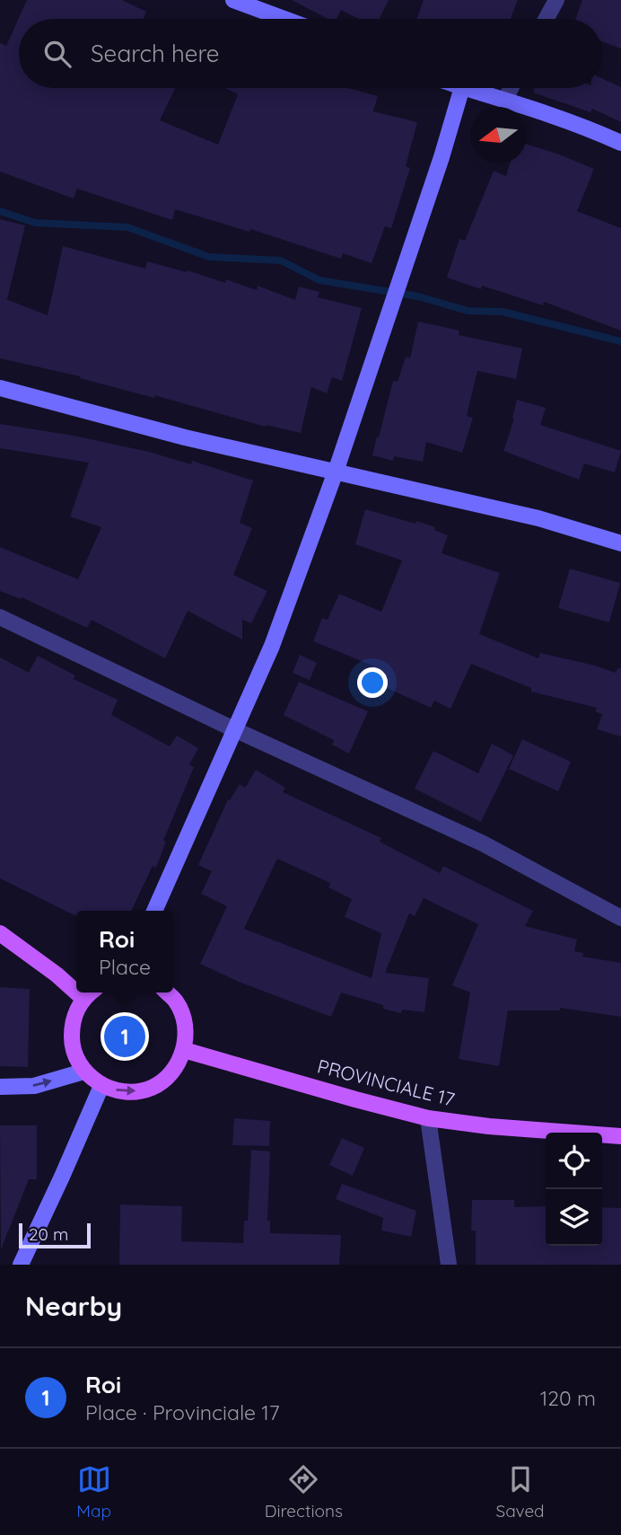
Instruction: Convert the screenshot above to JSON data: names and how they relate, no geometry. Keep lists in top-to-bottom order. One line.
{"streets":{"main road":["PROVINCIALE 17"]},"scale_bar":"20 m","north":"left","page":{"search":"Search here","popup":["Roi","Place"],"pins":"1","scale":"20 m","heading":"Nearby","list":[{"mark":"1","name":"Roi","note":"Place · Provinciale 17","value":"120 m"}],"nav":["Map","Directions","Saved"]}}
